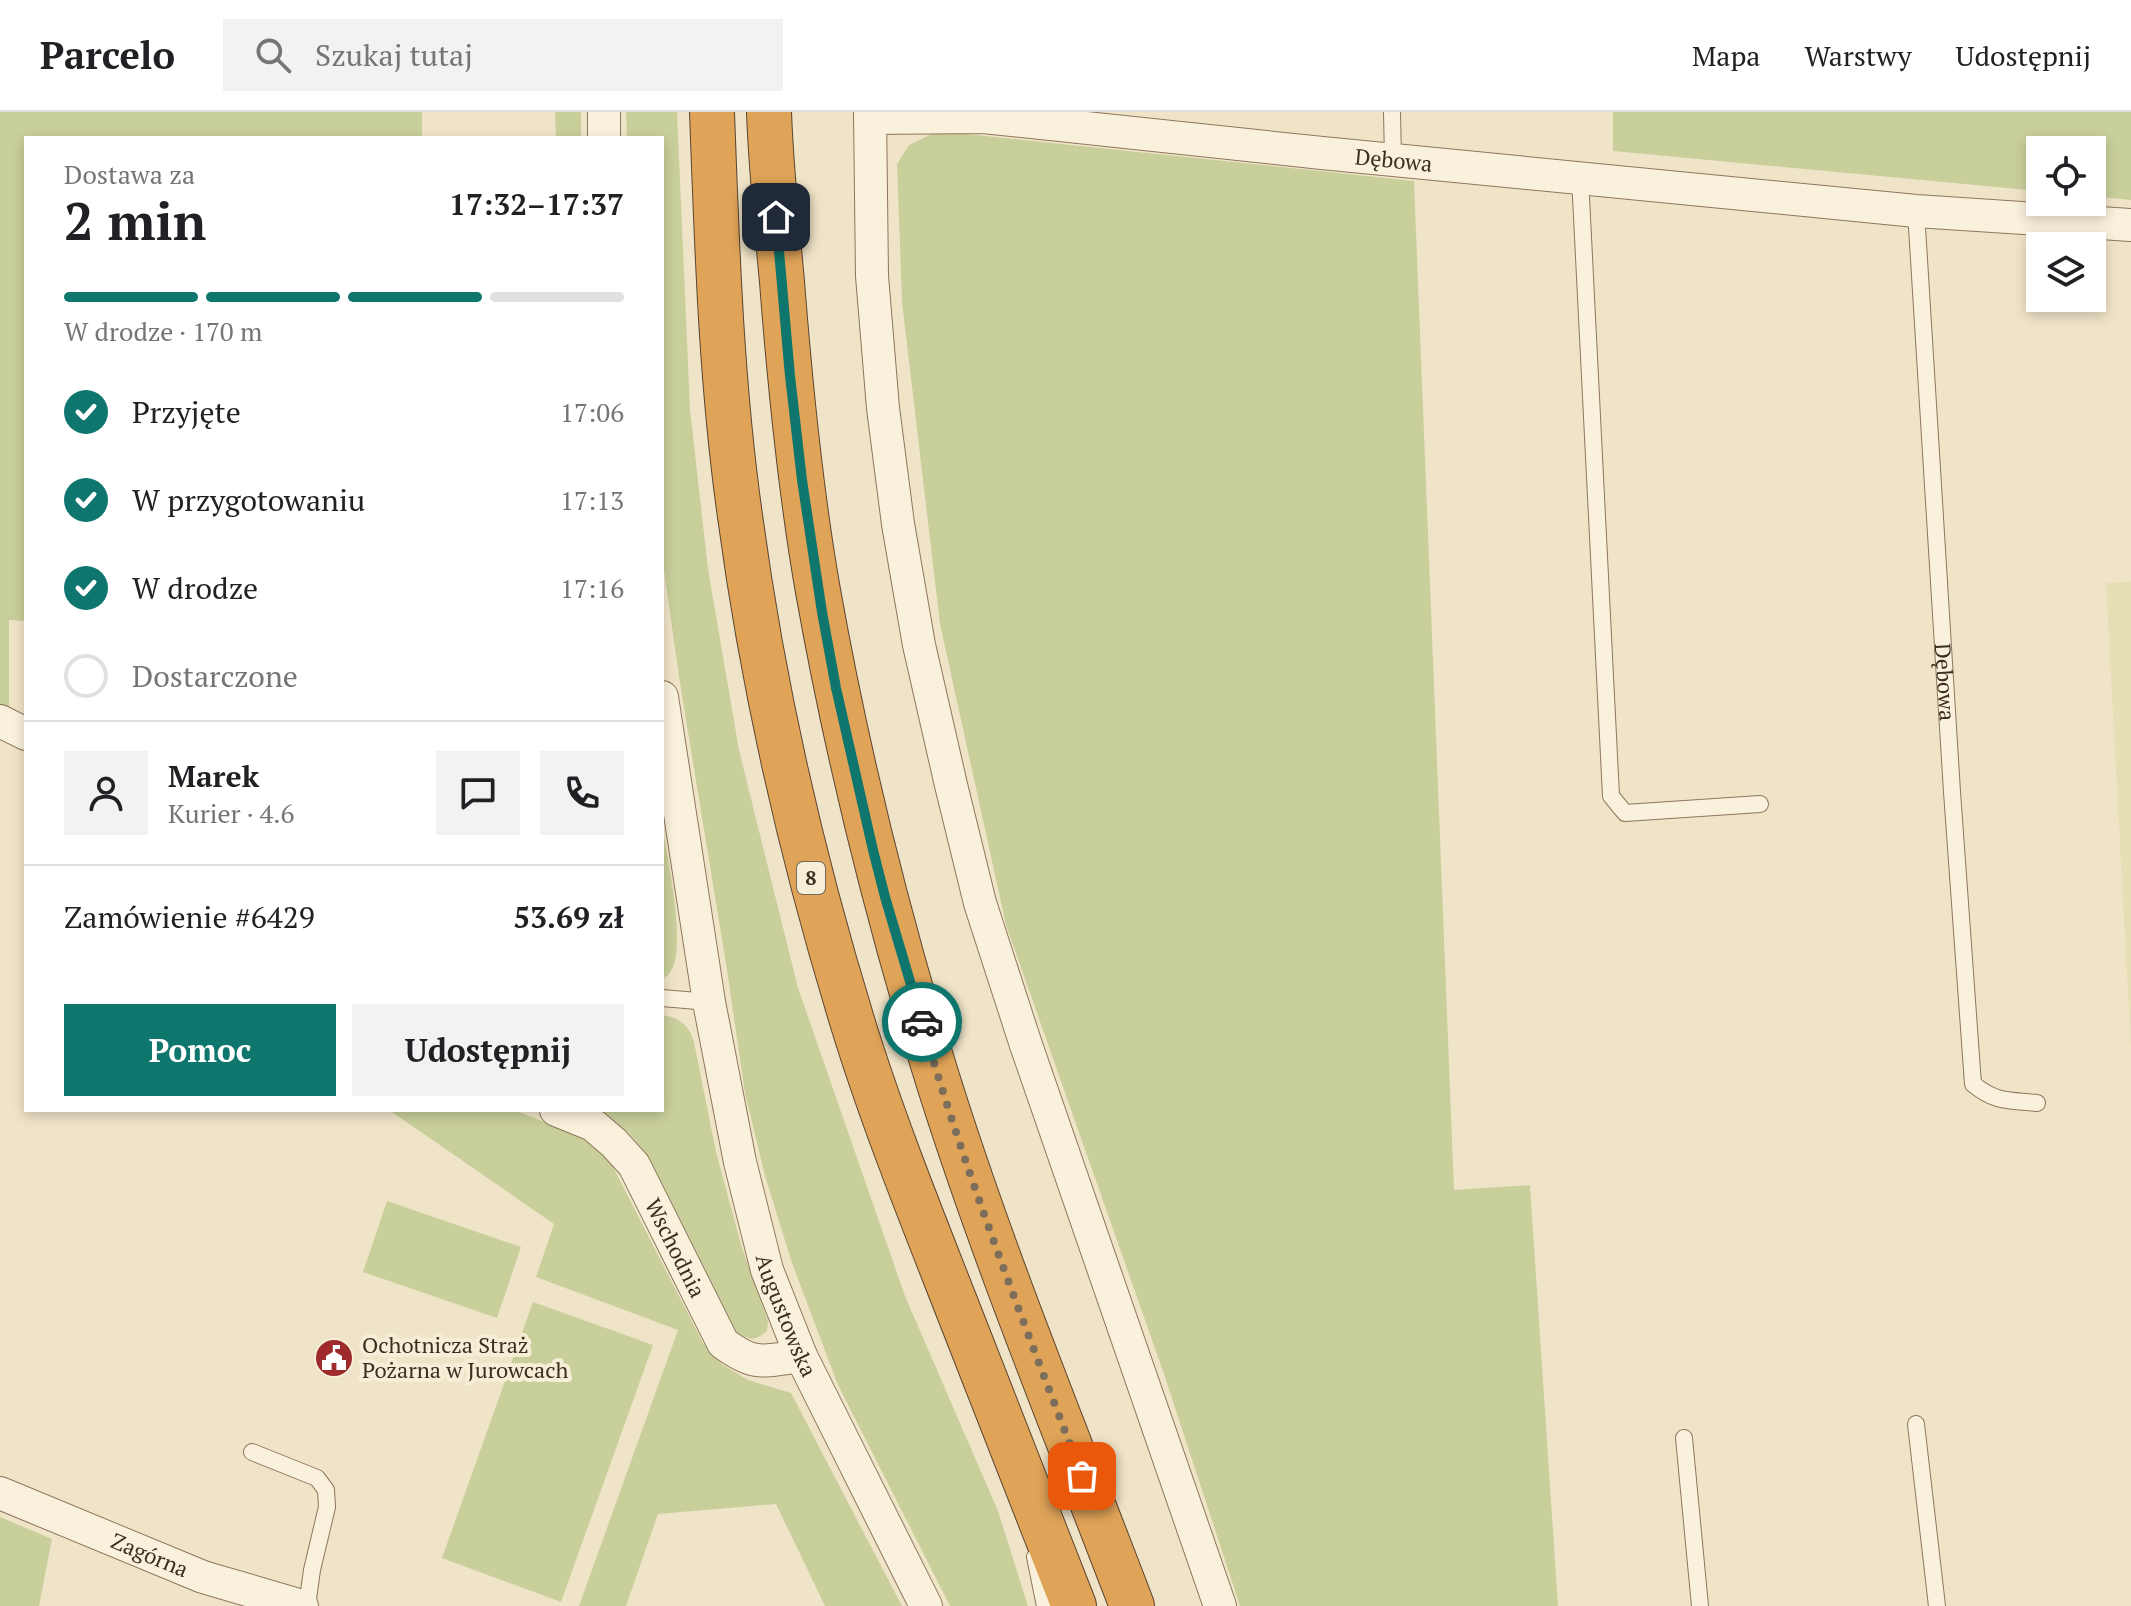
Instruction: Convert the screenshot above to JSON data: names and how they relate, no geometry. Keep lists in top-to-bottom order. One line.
{"streets":{"highway":["8"],"street":["Dębowa","Wschodnia","Augustowska","Zagórna"]},"crossings":[["Wschodnia","Augustowska"]],"places":{"public building":["Ochotnicza Straż Pożarna w Jurowcach"]},"page":{"header":"Parcelo","search":"Szukaj tutaj","nav":["Mapa","Warstwy","Udostępnij"],"heading":["2 min","Dostawa za","17:32–17:37"],"panel":["Marek","Kurier · 4.6","Zamówienie #6429","53.69 zł"],"bar":"W drodze · 170 m","list":[["Przyjęte","17:06"],["W przygotowaniu","17:13"],["W drodze","17:16"],"Dostarczone"],"buttons":["Pomoc","Udostępnij"]}}
